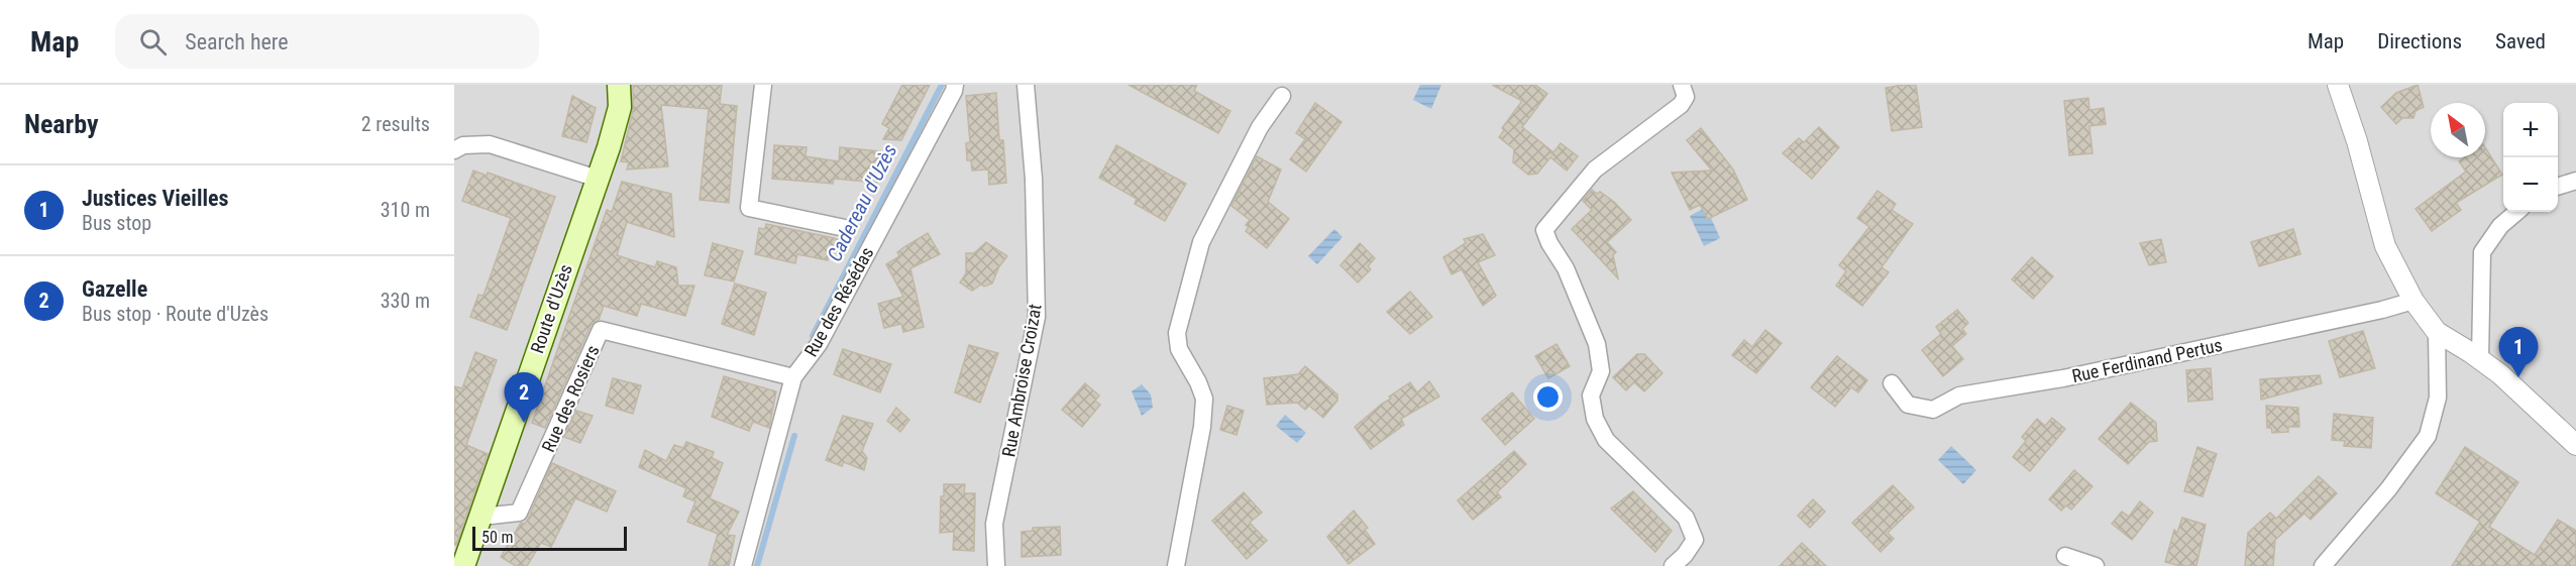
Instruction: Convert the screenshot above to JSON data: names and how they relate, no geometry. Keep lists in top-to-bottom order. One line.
{"streets":{"main road":["Route d'Uzès"],"street":["Rue des Résédas","Rue Ferdinand Pertus","Rue Ambroise Croizat","Rue des Rosiers"]},"crossings":[["Rue des Résédas","Rue des Rosiers"],["Route d'Uzès","Rue des Rosiers"]],"water":["Cadereau d'Uzès"],"scale_bar":"50 m","north":"top left","page":{"header":"Map","search":"Search here","nav":["Map","Directions","Saved"],"heading":["Nearby","2 results"],"map_buttons":["+","−"],"list":[{"mark":"1","name":"Justices Vieilles","note":"Bus stop","value":"310 m"},{"mark":"2","name":"Gazelle","note":"Bus stop · Route d'Uzès","value":"330 m"}],"pins":["1","2"],"scale":"50 m"}}
